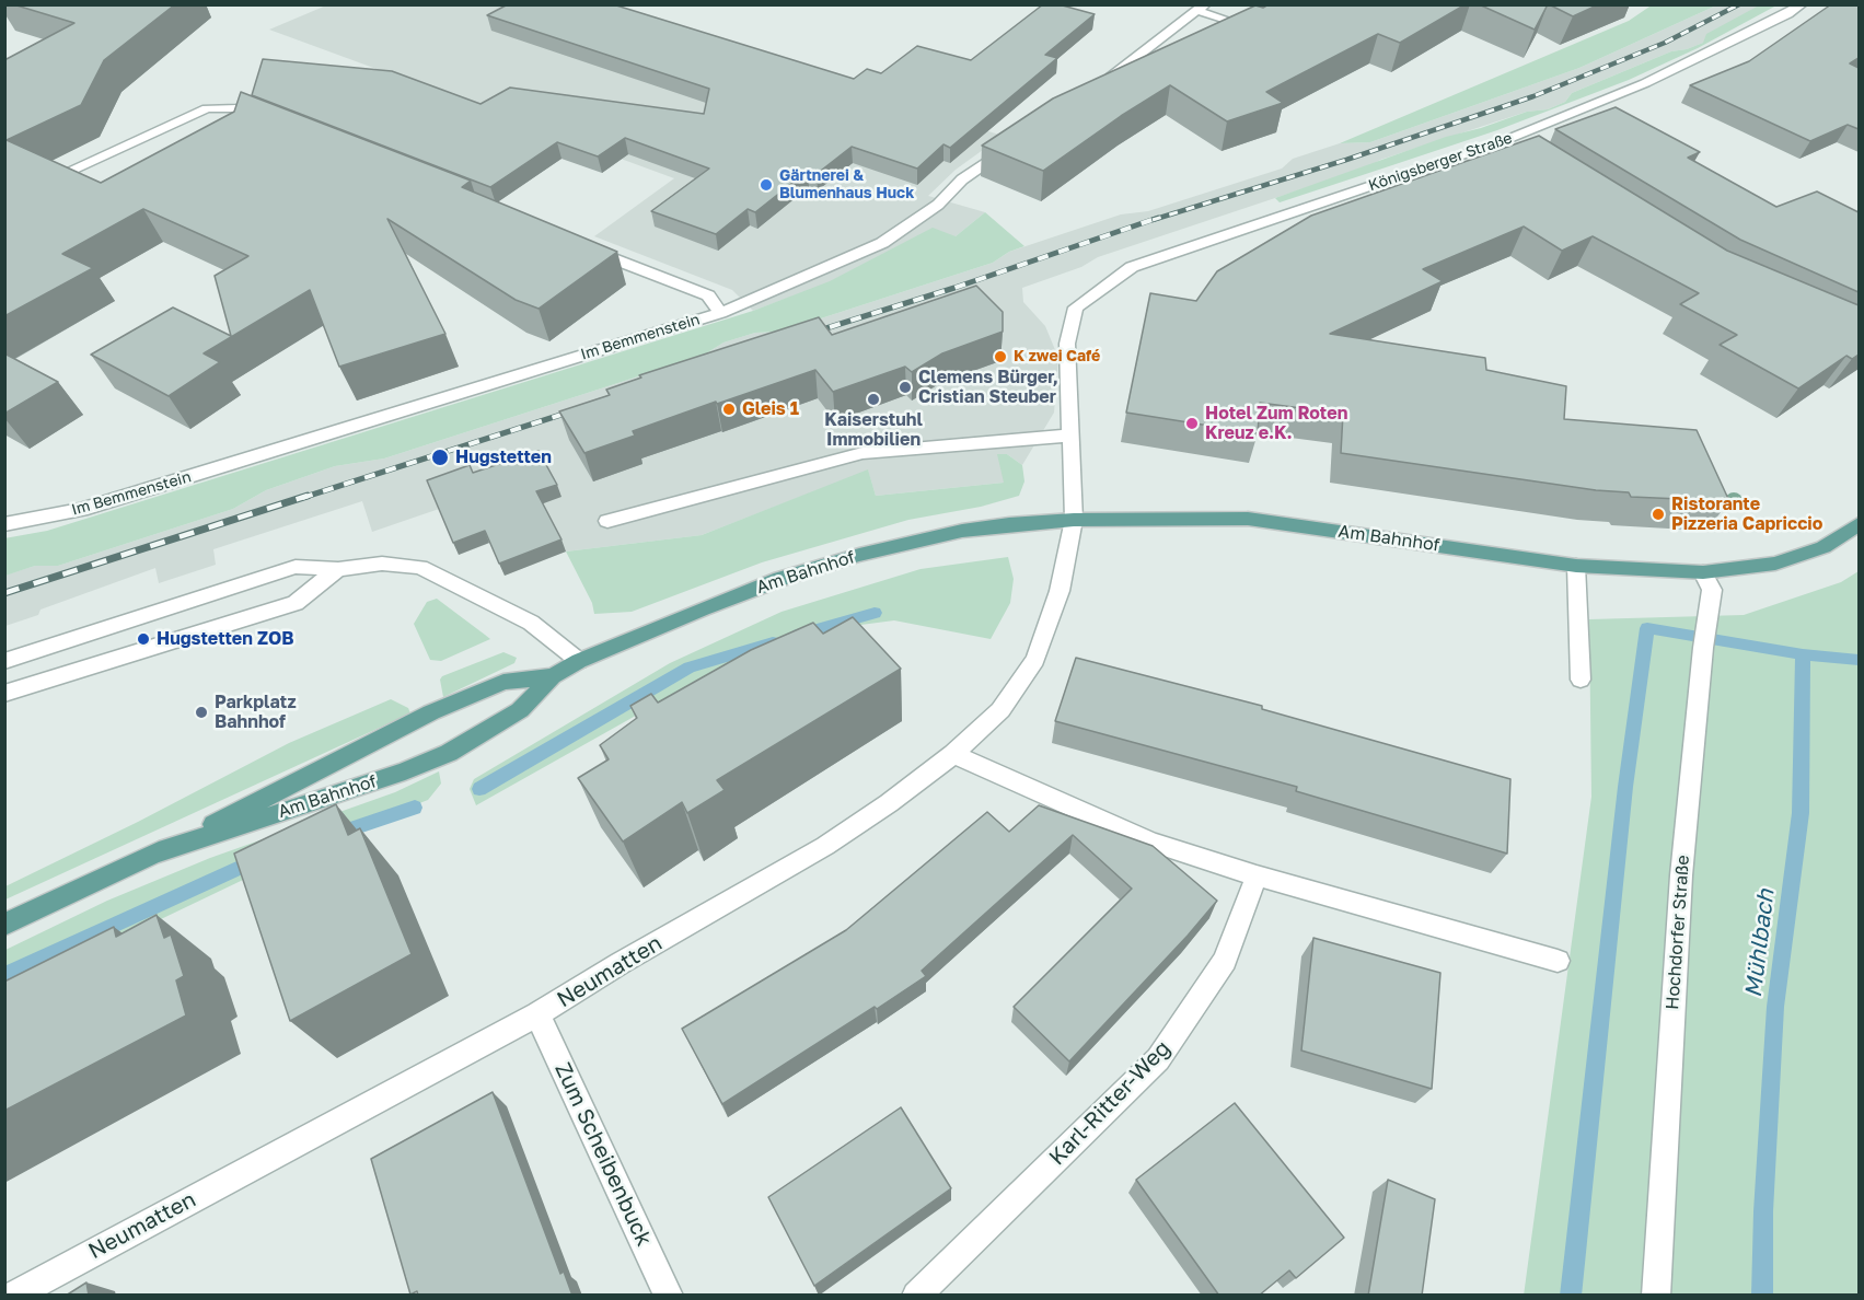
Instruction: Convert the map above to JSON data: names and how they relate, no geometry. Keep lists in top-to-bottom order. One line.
{"streets":{"main road":["Am Bahnhof"],"street":["Königsberger Straße","Im Bemmenstein","Hochdorfer Straße","Neumatten","Karl-Ritter-Weg","Zum Scheibenbuck"]},"crossings":[["Am Bahnhof","Hochdorfer Straße"],["Am Bahnhof","Neumatten"],["Neumatten","Zum Scheibenbuck"]],"water":["Mühlbach"],"places":["Gärtnerei & Blumenhaus Huck","K zwei Café","Clemens Bürger, Cristian Steuber","Kaiserstuhl Immobilien","Gleis 1","Hotel Zum Roten Kreuz e.K.","Hugstetten","Ristorante Pizzeria Capriccio","Hugstetten ZOB","Parkplatz Bahnhof"]}
